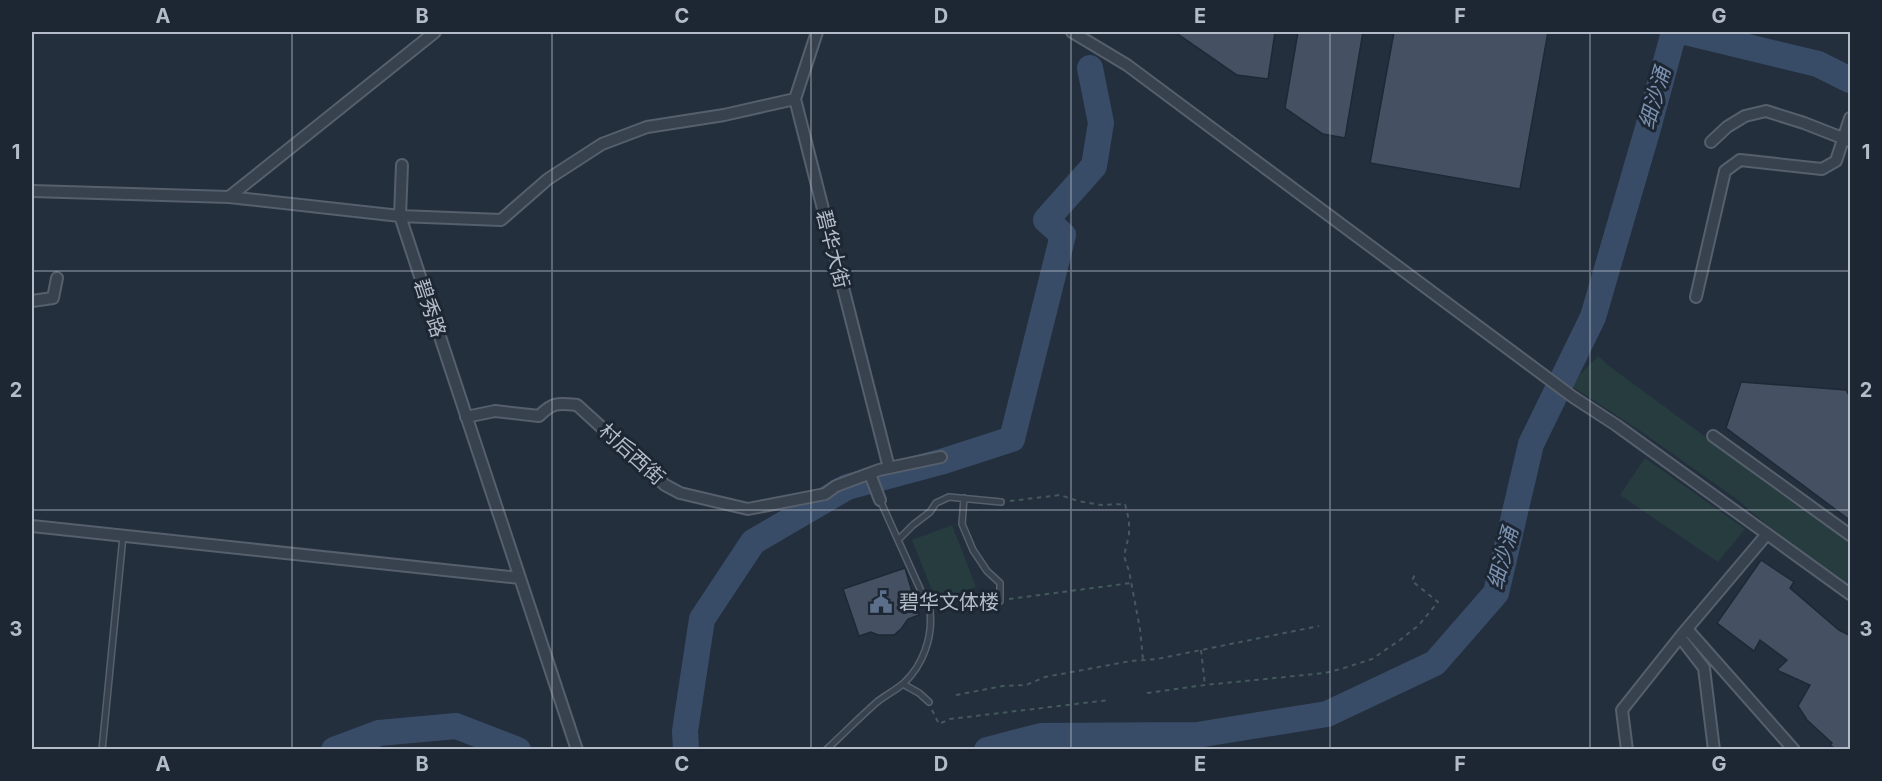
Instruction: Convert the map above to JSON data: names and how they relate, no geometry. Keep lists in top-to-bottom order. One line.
{"streets":{"street":["碧华大街","碧秀路","村后西街"]},"crossings":[["碧华大街","村后西街"],["碧秀路","村后西街"]],"water":["细沙涌"],"places":{"public building":["碧华文体楼"]},"grid":{"columns":["A","B","C","D","E","F","G"],"rows":["1","2","3"]}}
